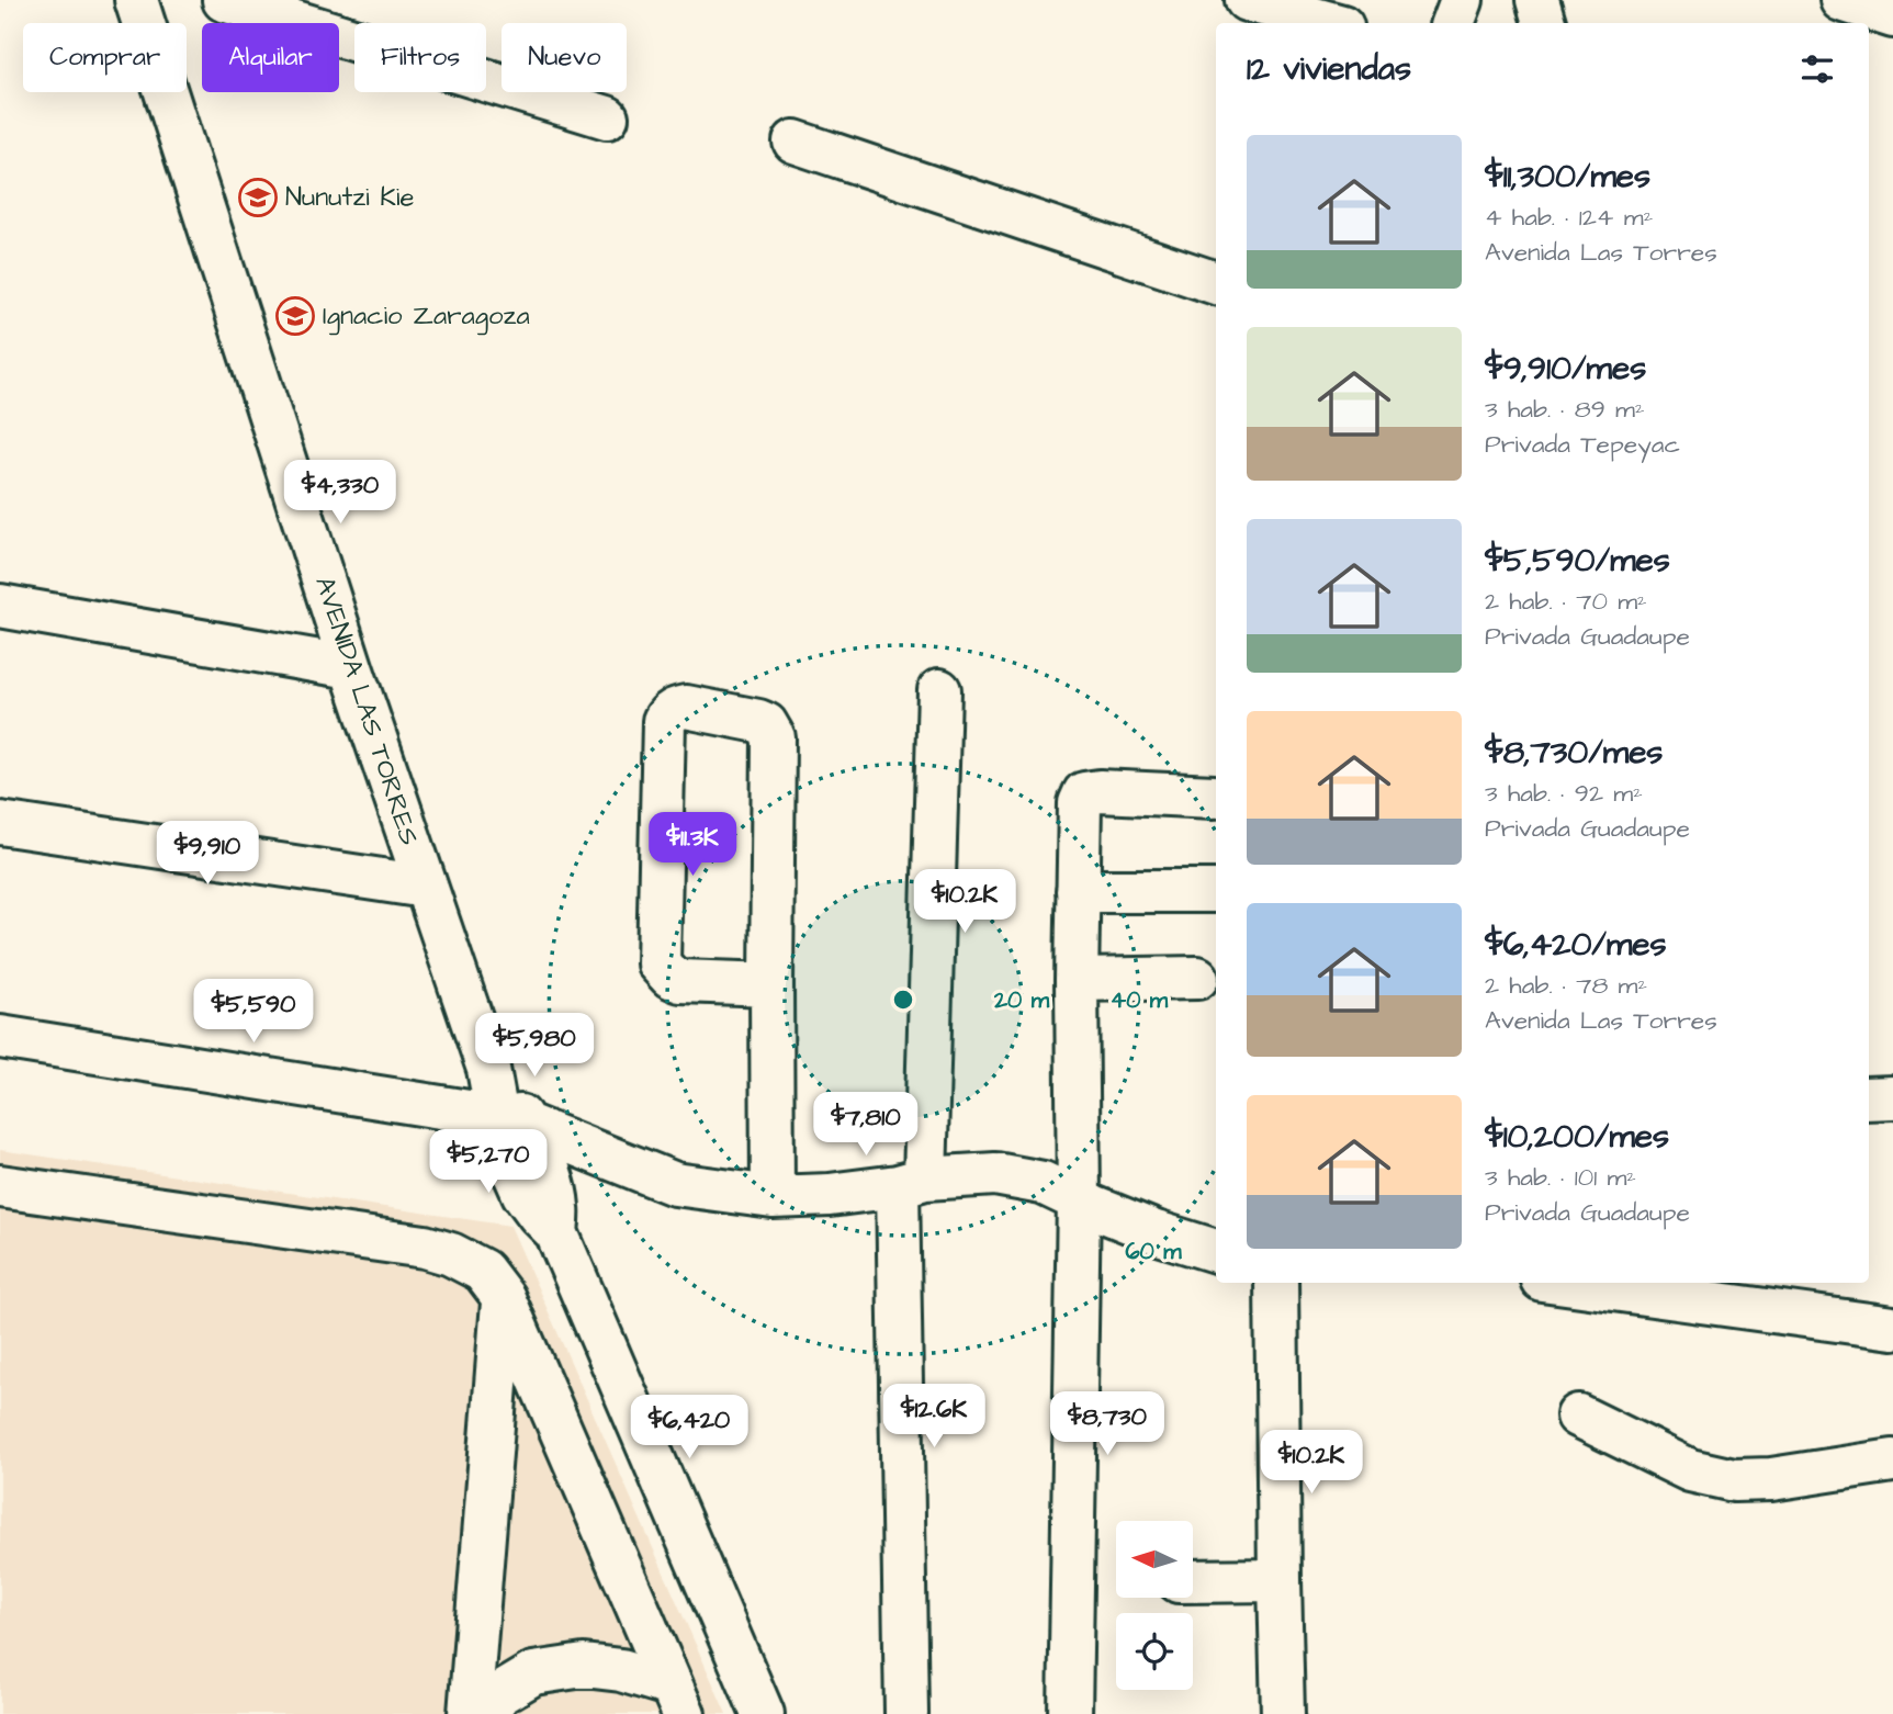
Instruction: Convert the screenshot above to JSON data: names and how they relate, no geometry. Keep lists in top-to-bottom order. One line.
{"streets":{"street":["AVENIDA LAS TORRES"]},"places":{"school or university":["Nunutzi Kie","Ignacio Zaragoza"]},"north":"left","page":{"chip":["Comprar","Alquilar","Filtros","Nuevo"],"heading":"12 viviendas","list":[{"name":"$11,300/mes","note":"4 hab. · 124 m² · Avenida Las Torres"},{"name":"$9,910/mes","note":"3 hab. · 89 m² · Privada Tepeyac"},{"name":"$5,590/mes","note":"2 hab. · 70 m² · Privada Guadaupe"},{"name":"$8,730/mes","note":"3 hab. · 92 m² · Privada Guadaupe"},{"name":"$6,420/mes","note":"2 hab. · 78 m² · Avenida Las Torres"},{"name":"$10,200/mes","note":"3 hab. · 101 m² · Privada Guadaupe"}],"price":["$4,330","$11.3K","$9,910","$10.2K","$5,590","$5,980","$7,810","$5,270","$12.6K","$8,730","$6,420","$10.2K"]},"rings":["20 m","40 m","60 m"]}
